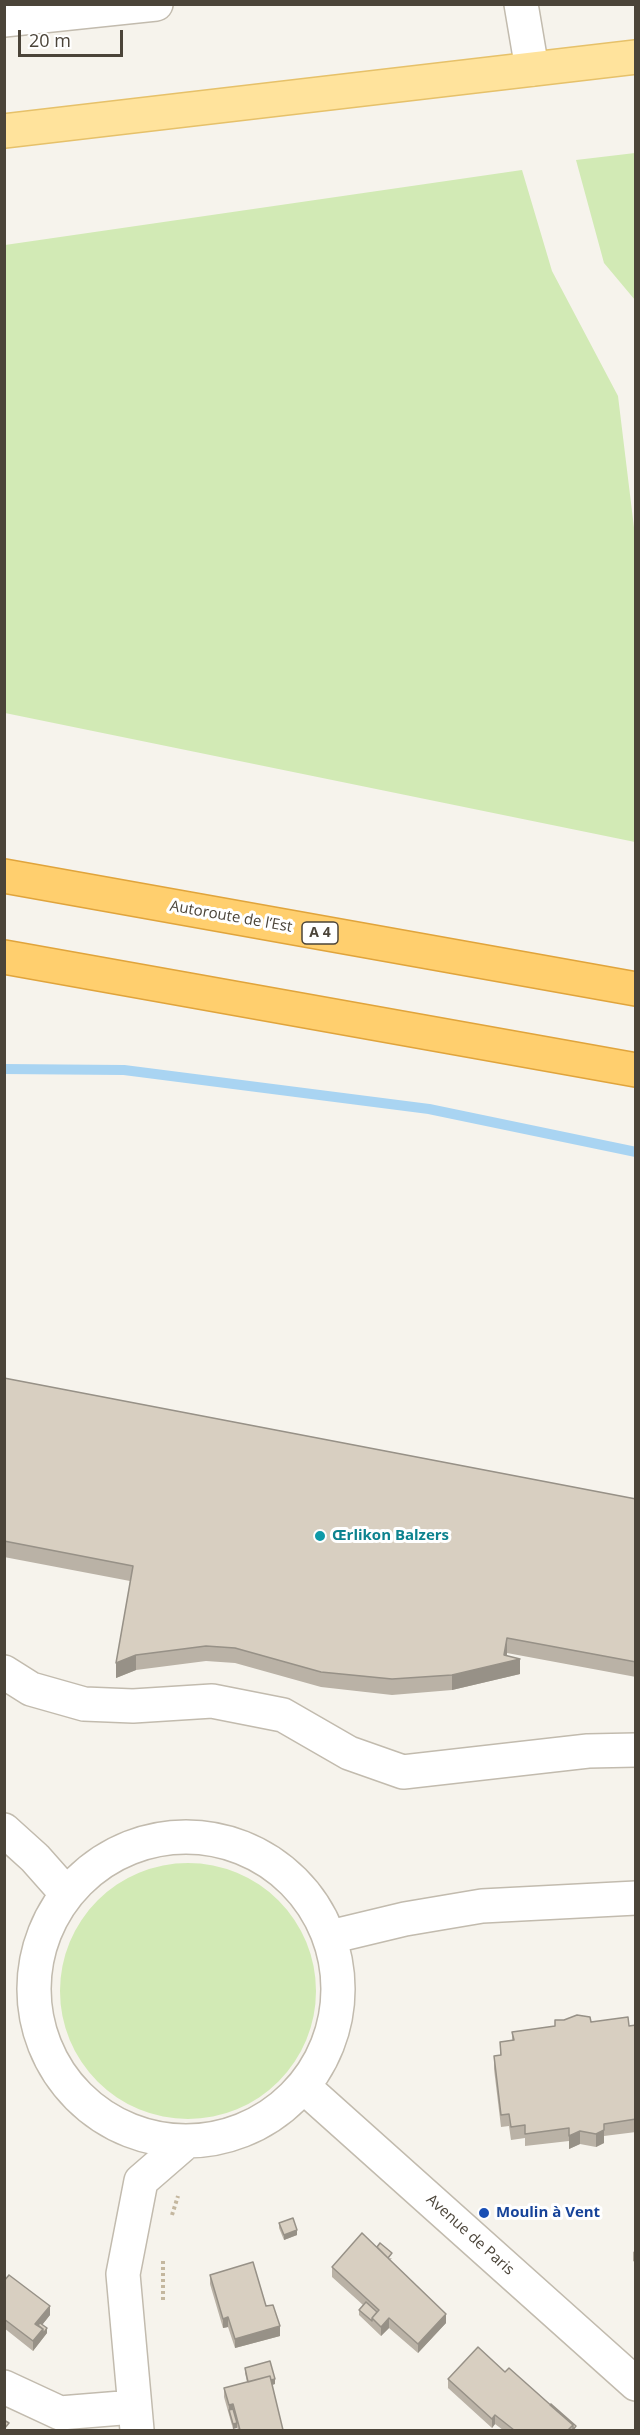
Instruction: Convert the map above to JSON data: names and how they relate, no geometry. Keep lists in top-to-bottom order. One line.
{"streets":{"highway":["Autoroute de l’Est","A 4"],"street":["Avenue de Paris"]},"places":["Œrlikon Balzers","Moulin à Vent"],"scale_bar":"20 m"}
